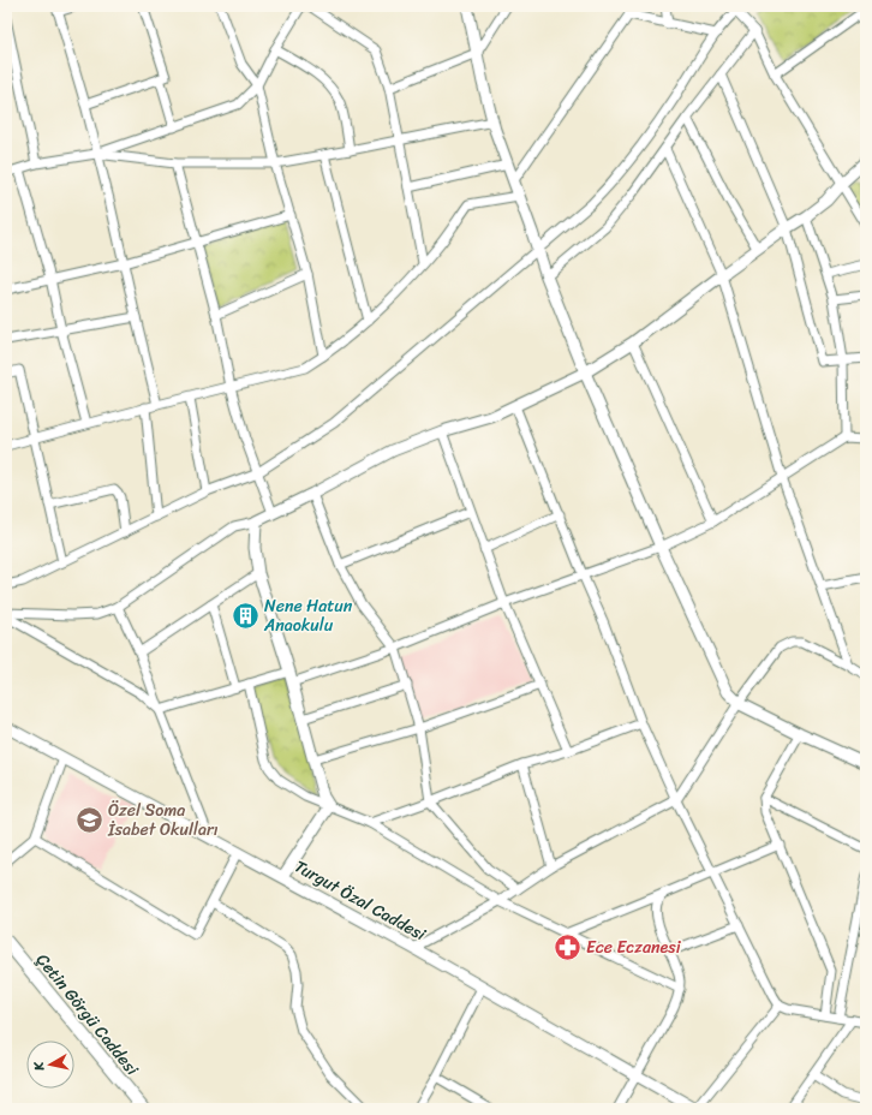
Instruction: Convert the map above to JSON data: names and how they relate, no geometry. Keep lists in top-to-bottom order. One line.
{"streets":{"main road":["Çetin Görgü Caddesi"],"street":["Turgut Özal Caddesi"]},"places":{"building":["Nene Hatun Anaokulu"],"school or university":["Özel Soma İsabet Okulları"],"pharmacy":["Ece Eczanesi"]},"north":"left"}
